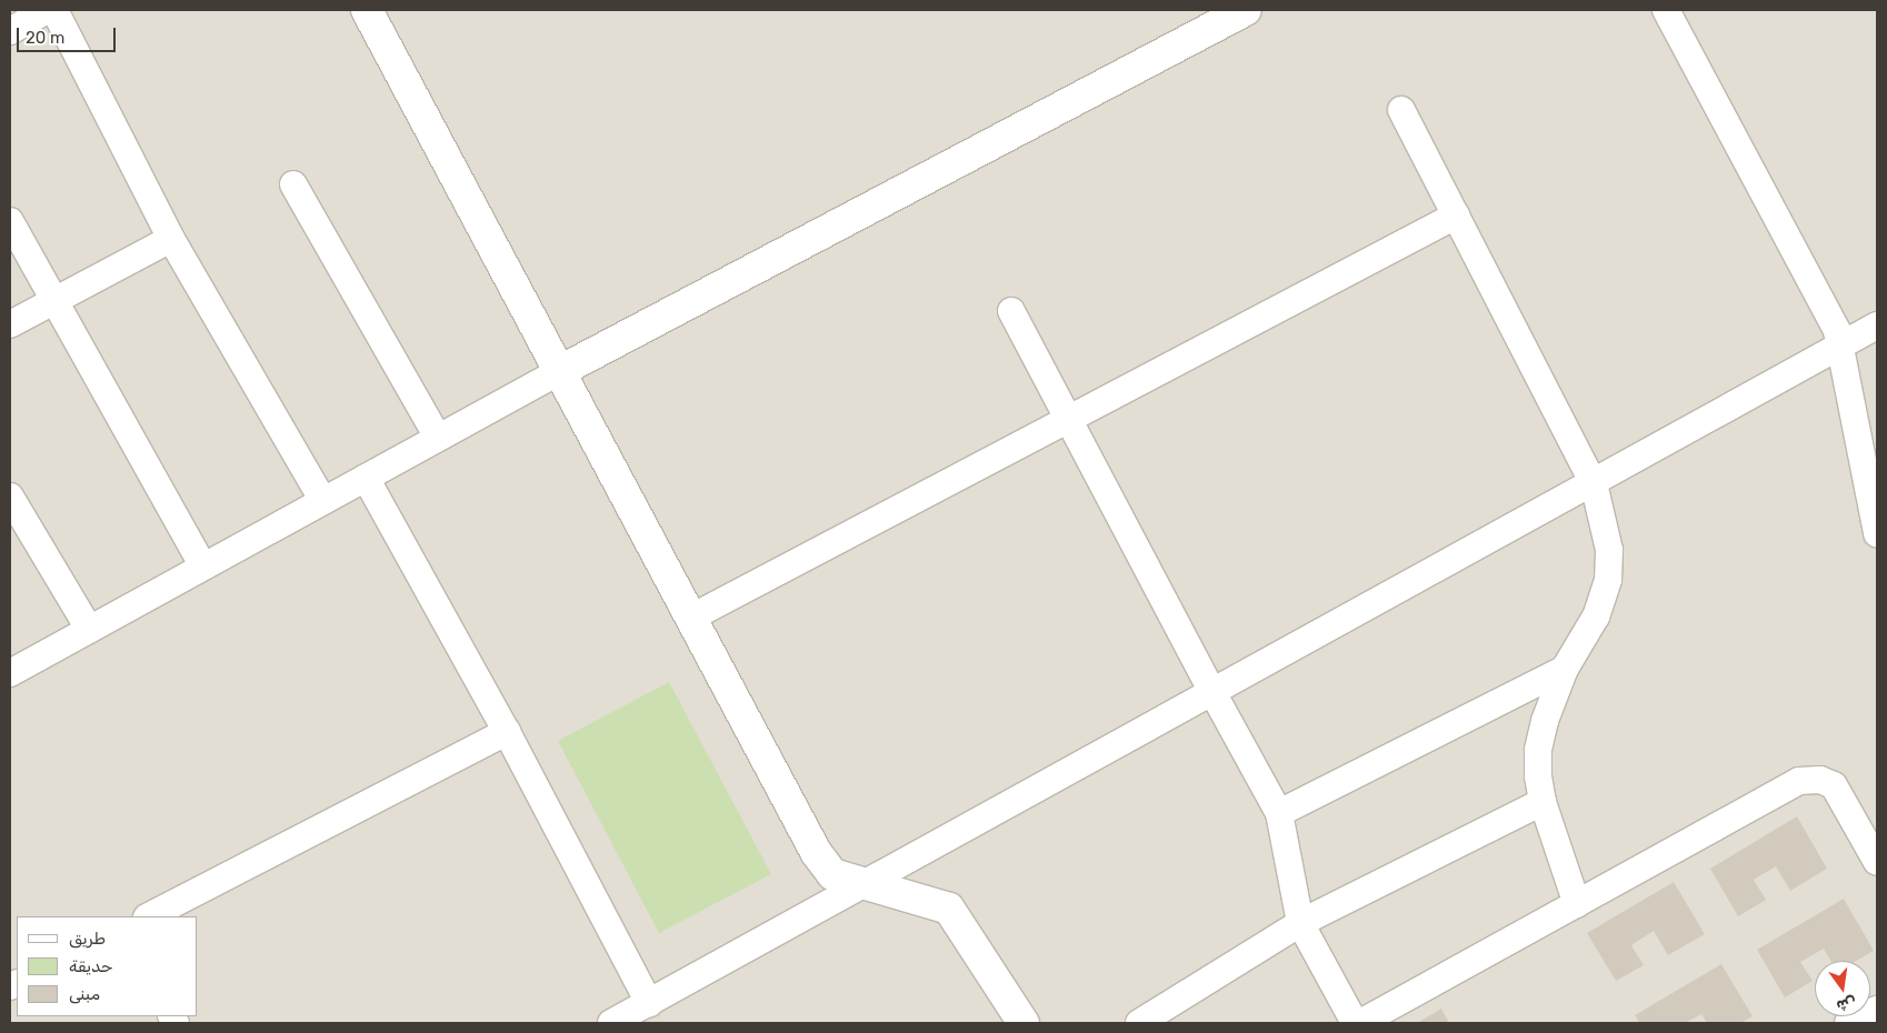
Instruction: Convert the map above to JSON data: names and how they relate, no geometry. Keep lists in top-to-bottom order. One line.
{"legend":["طريق","حديقة","مبنى"],"scale_bar":"20 m","north":"bottom"}
